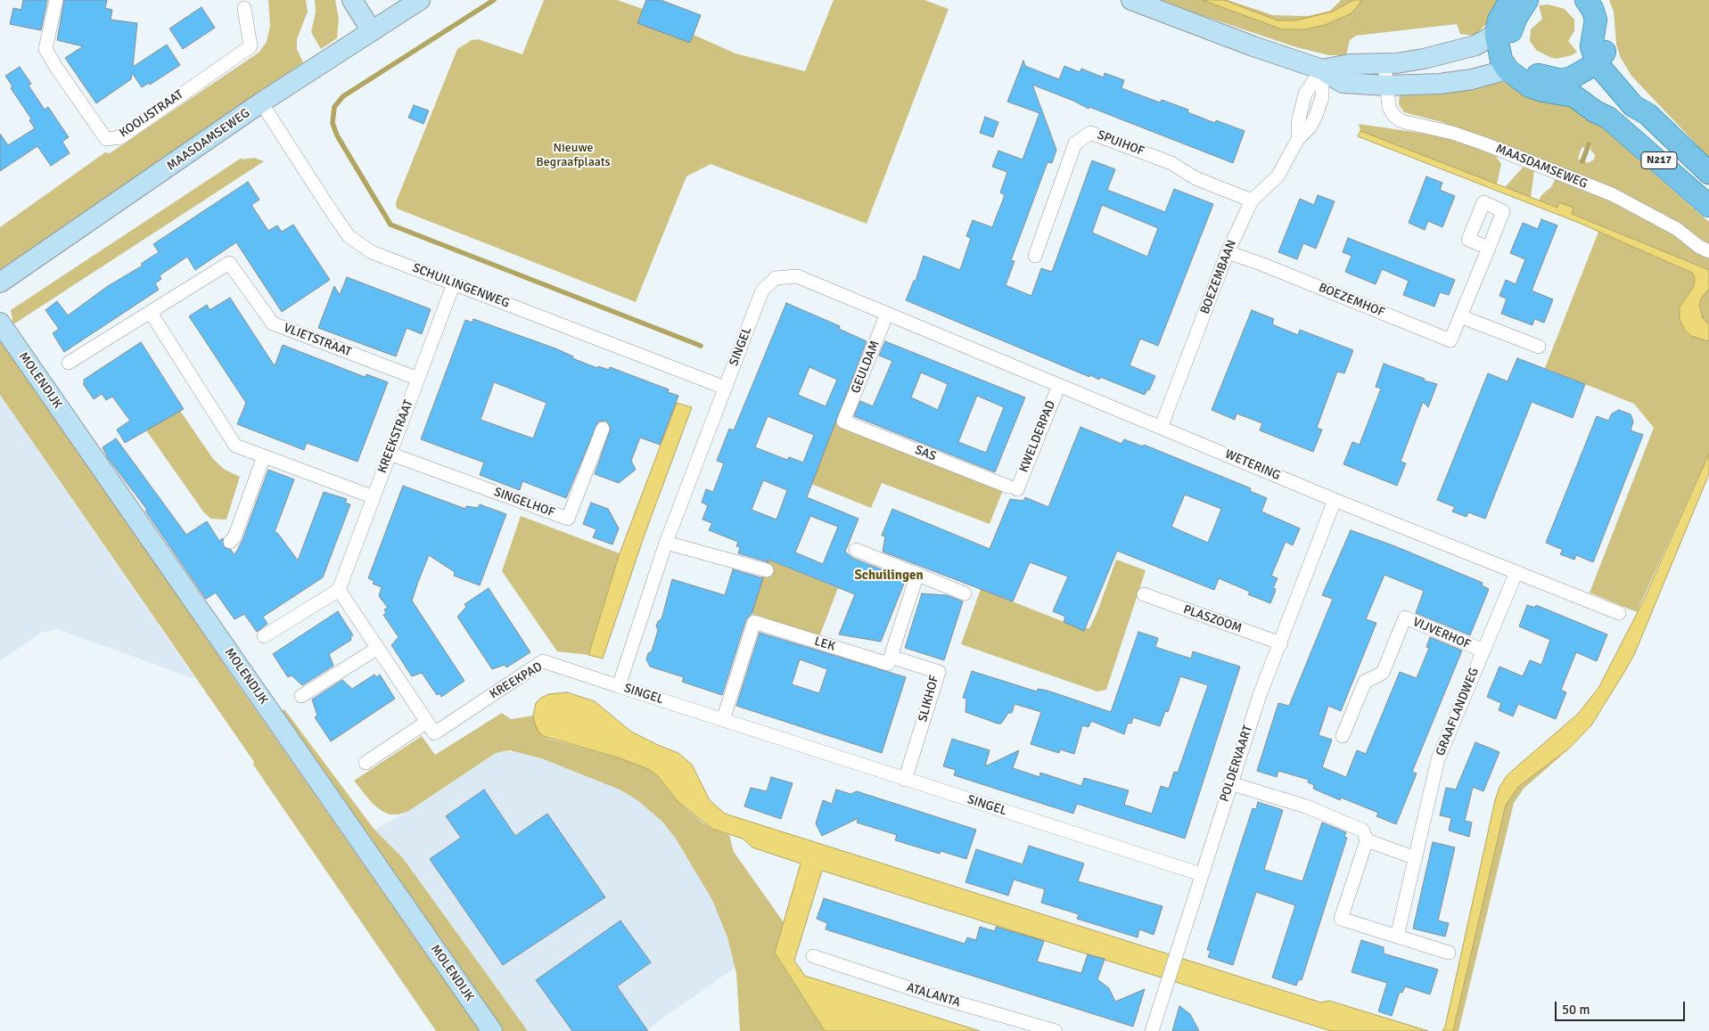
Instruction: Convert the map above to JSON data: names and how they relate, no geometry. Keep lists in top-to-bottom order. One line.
{"streets":{"main road":["N217"],"street":["KOOIJSTRAAT","MAASDAMSEWEG","SPUIHOF","BOEZEMBAAN","SCHUILINGENWEG","BOEZEMHOF","VLIETSTRAAT","SINGEL","GEULDAM","MOLENDIJK","KREEKSTRAAT","KWELDERPAD","SAS","WETERING","SINGELHOF","PLASZOOM","VIJVERHOF","LEK","KREEKPAD","SLIKHOF","GRAAFLANDWEG","POLDERVAART","ATALANTA"]},"crossings":[["MAASDAMSEWEG","SCHUILINGENWEG"],["SPUIHOF","BOEZEMBAAN"],["BOEZEMBAAN","BOEZEMHOF"],["BOEZEMBAAN","WETERING"],["SCHUILINGENWEG","SINGEL"],["SCHUILINGENWEG","KREEKSTRAAT"],["VLIETSTRAAT","KREEKSTRAAT"],["SINGEL","GEULDAM"],["SINGEL","WETERING"],["SINGEL","LEK"],["SINGEL","KREEKPAD"],["SINGEL","SLIKHOF"],["SINGEL","POLDERVAART"],["GEULDAM","SAS"],["GEULDAM","WETERING"],["KREEKSTRAAT","SINGELHOF"],["KWELDERPAD","SAS"],["KWELDERPAD","WETERING"],["WETERING","GRAAFLANDWEG"],["WETERING","POLDERVAART"],["PLASZOOM","POLDERVAART"],["VIJVERHOF","GRAAFLANDWEG"],["LEK","SLIKHOF"]],"districts":["Schuilingen"],"parks":["Nieuwe Begraafplaats"],"scale_bar":"50 m"}
